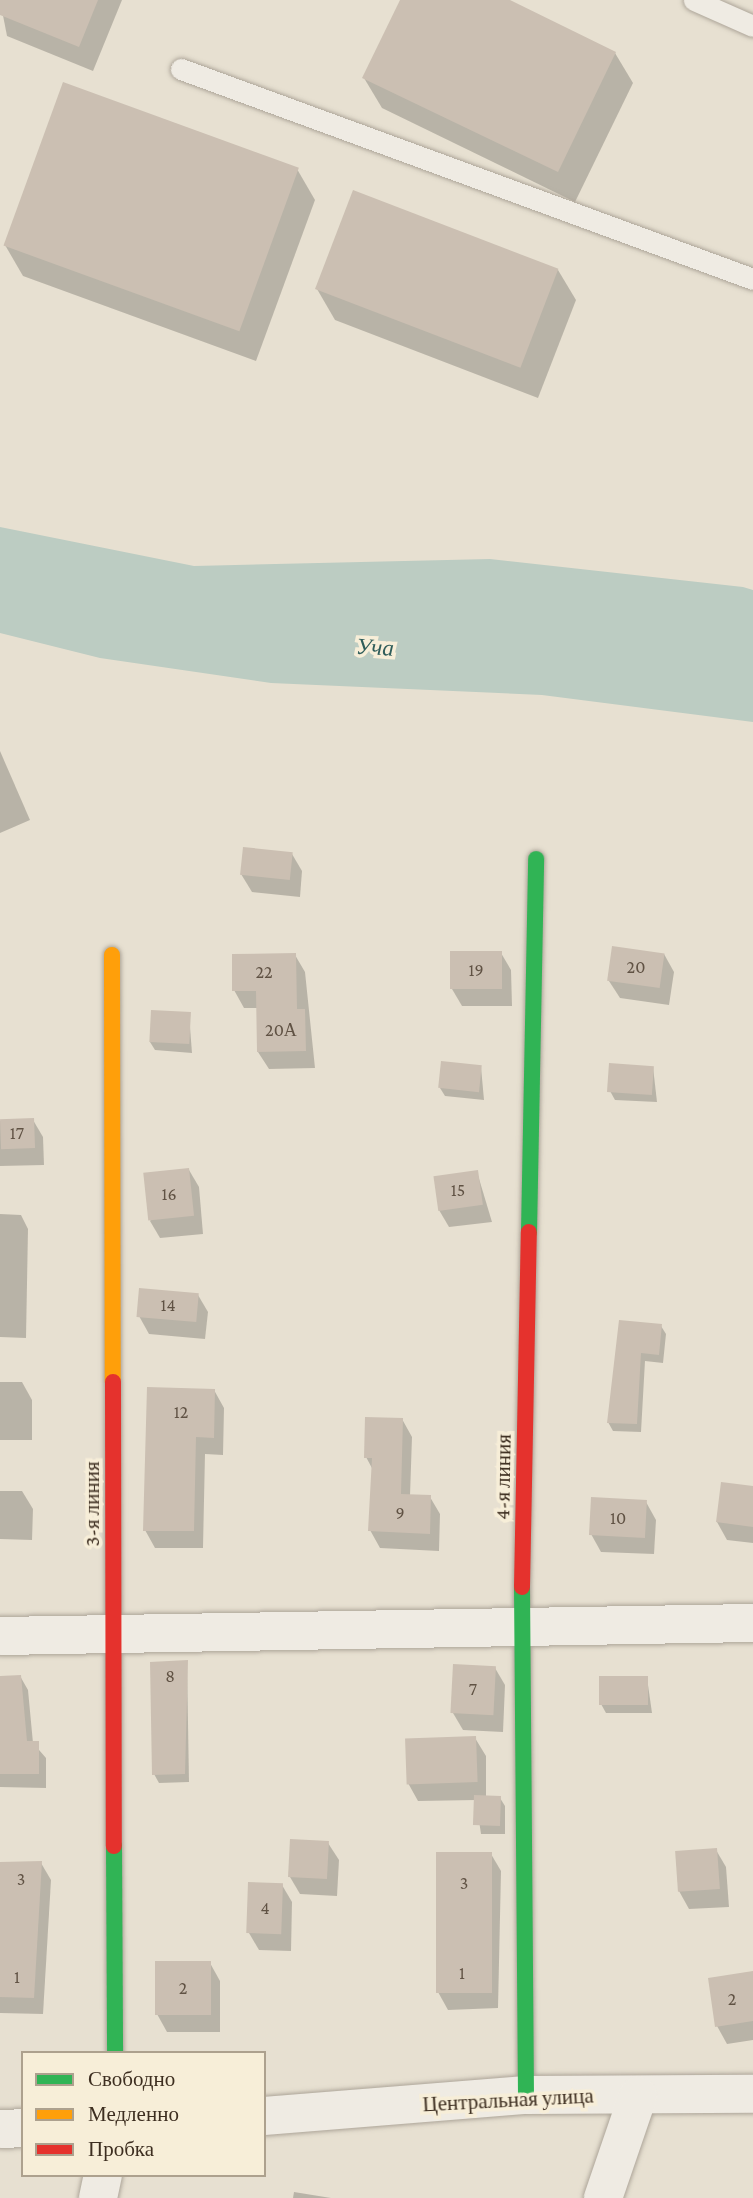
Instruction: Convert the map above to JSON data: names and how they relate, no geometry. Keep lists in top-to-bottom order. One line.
{"streets":{"street":["4-я линия","3-я линия","Центральная улица"]},"crossings":[["4-я линия","Центральная улица"]],"water":["Уча"],"house_numbers":["20","19","22","20А","17","15","16","14","12","9","10","8","7","3","3","4","1","1","2","2"],"legend":["Свободно","Медленно","Пробка"]}
